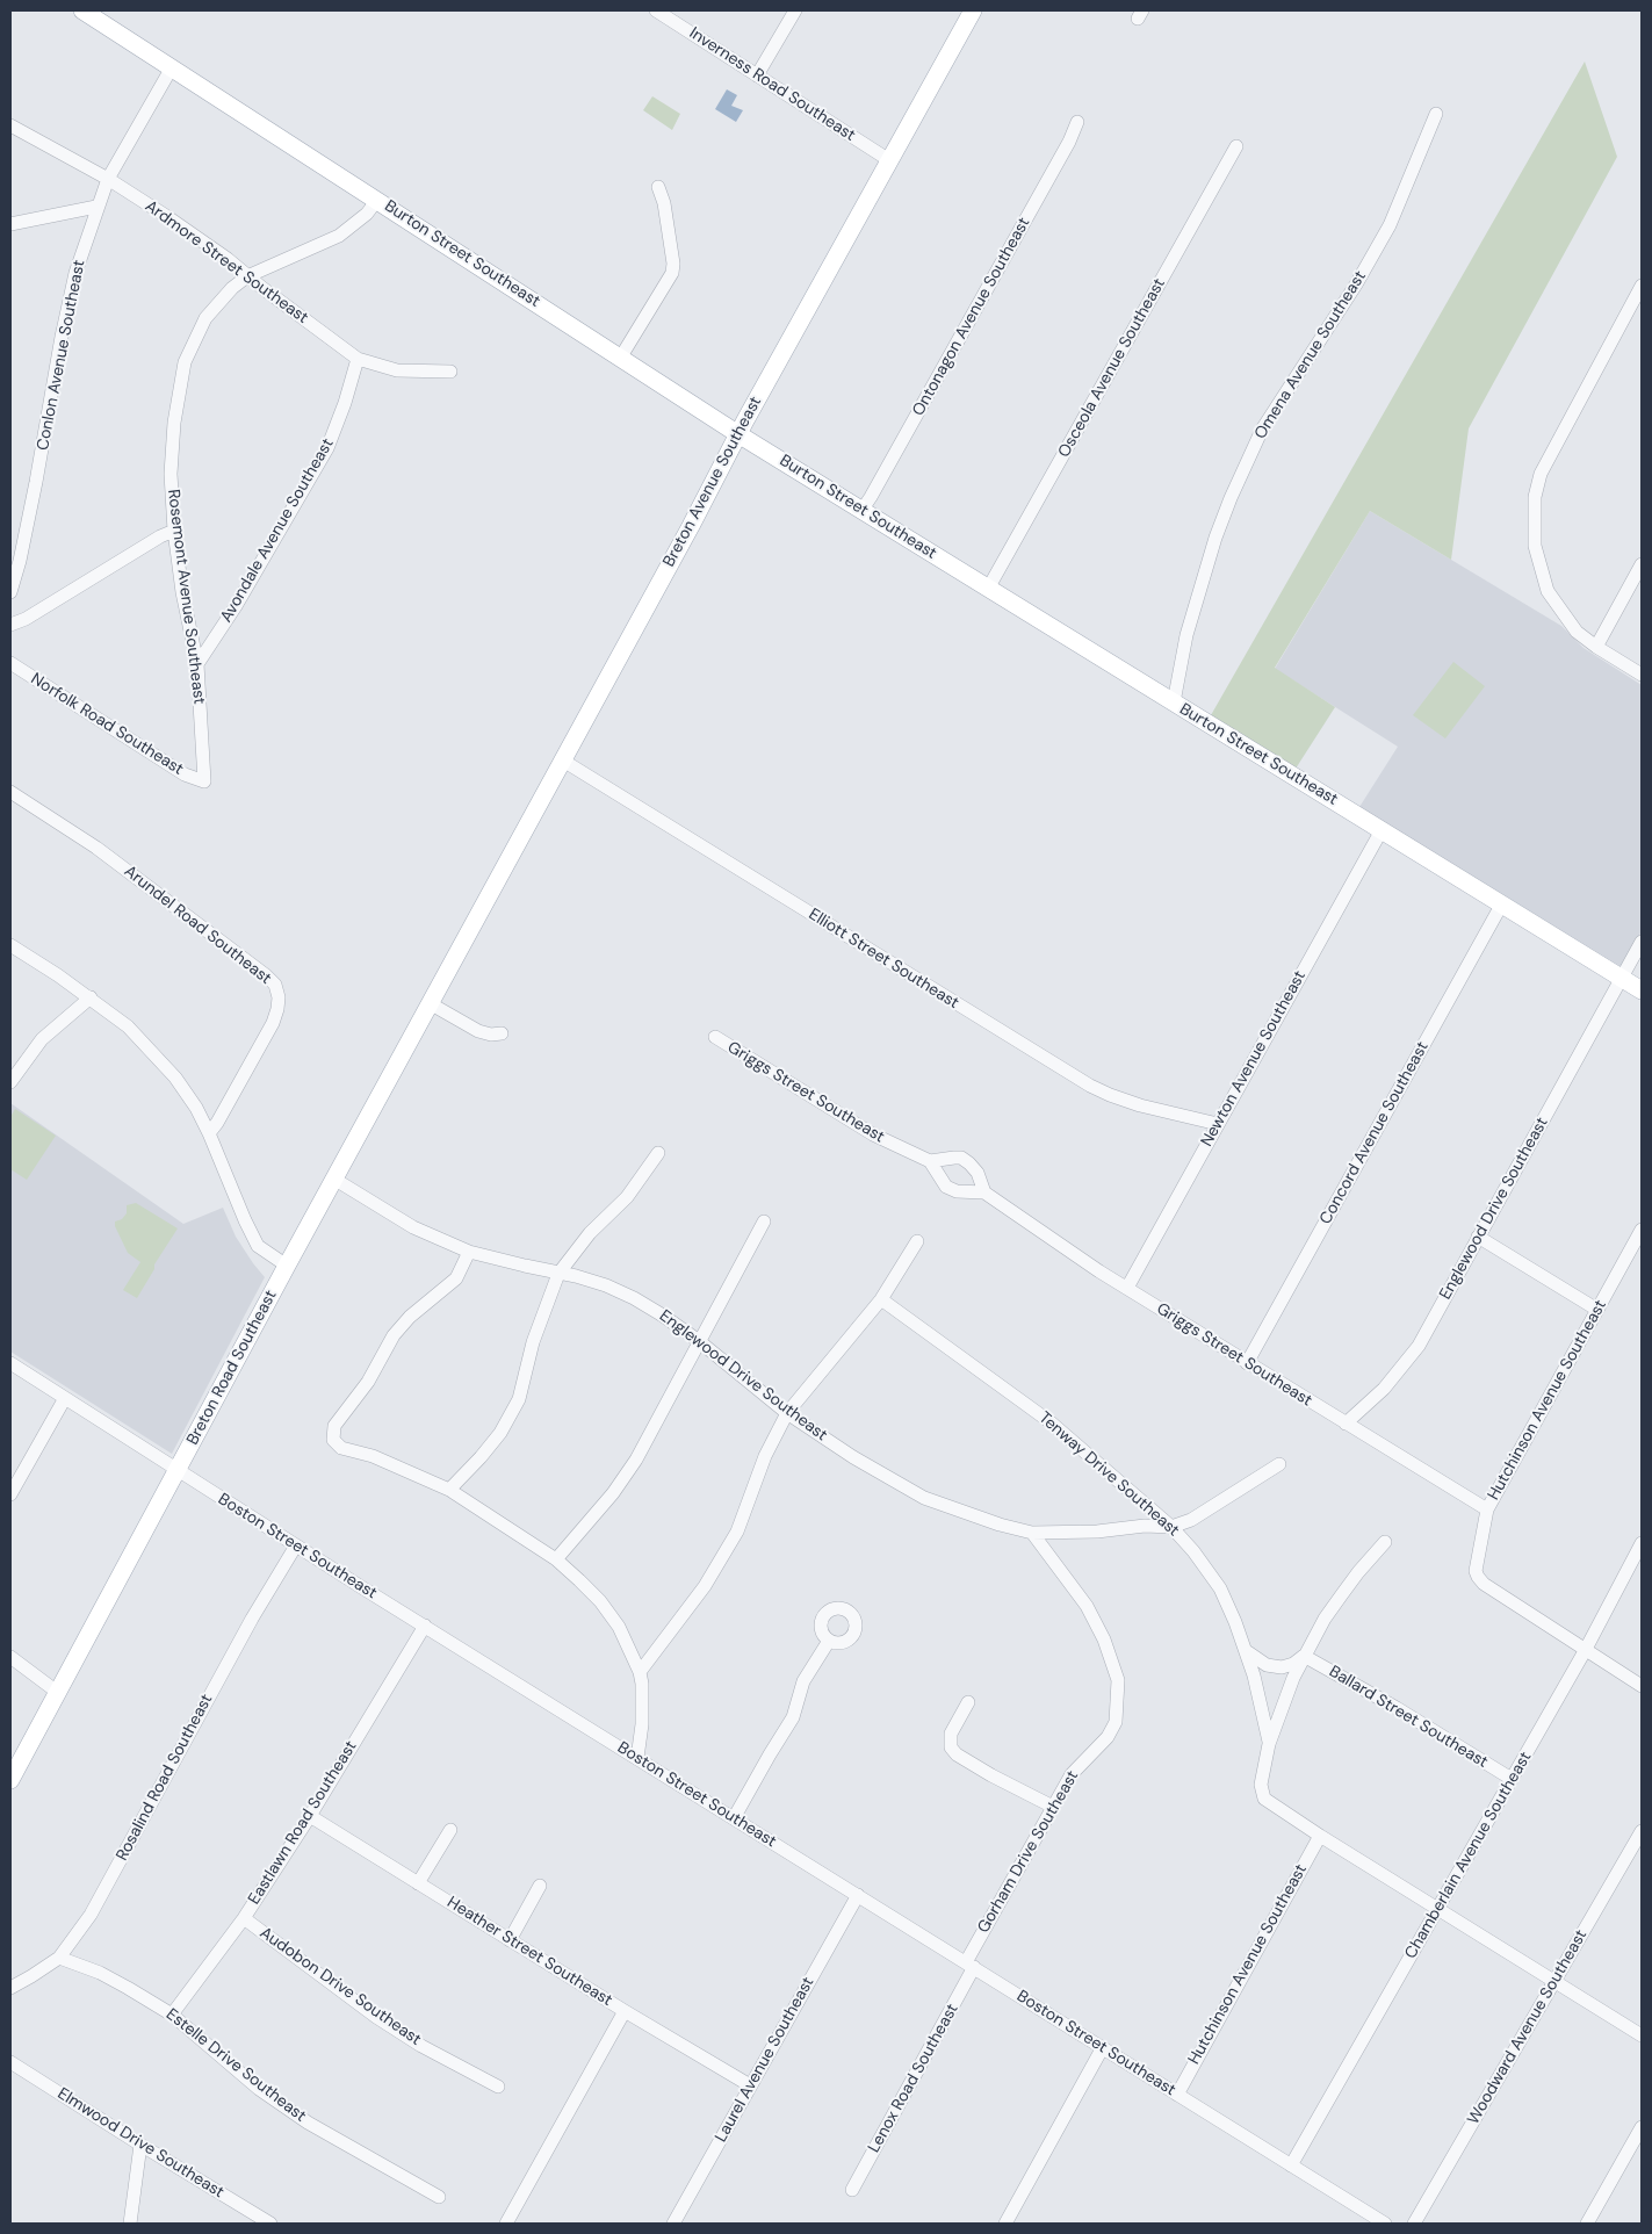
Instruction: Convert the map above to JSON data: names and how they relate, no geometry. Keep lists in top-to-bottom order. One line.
{"streets":{"main road":["Burton Street Southeast","Breton Avenue Southeast","Breton Road Southeast"],"street":["Inverness Road Southeast","Ardmore Street Southeast","Ontonagon Avenue Southeast","Conlon Avenue Southeast","Omena Avenue Southeast","Osceola Avenue Southeast","Avondale Avenue Southeast","Rosemont Avenue Southeast","Norfolk Road Southeast","Arundel Road Southeast","Elliott Street Southeast","Newton Avenue Southeast","Griggs Street Southeast","Concord Avenue Southeast","Englewood Drive Southeast","Hutchinson Avenue Southeast","Tenway Drive Southeast","Boston Street Southeast","Ballard Street Southeast","Rosalind Road Southeast","Eastlawn Road Southeast","Gorham Drive Southeast","Chamberlain Avenue Southeast","Heather Street Southeast","Audobon Drive Southeast","Woodward Avenue Southeast","Laurel Avenue Southeast","Estelle Drive Southeast","Lenox Road Southeast","Elmwood Drive Southeast"]},"crossings":[["Inverness Road Southeast","Breton Avenue Southeast"],["Burton Street Southeast","Ontonagon Avenue Southeast"],["Burton Street Southeast","Conlon Avenue Southeast"],["Burton Street Southeast","Omena Avenue Southeast"],["Burton Street Southeast","Osceola Avenue Southeast"],["Burton Street Southeast","Breton Avenue Southeast"],["Burton Street Southeast","Rosemont Avenue Southeast"],["Burton Street Southeast","Newton Avenue Southeast"],["Burton Street Southeast","Concord Avenue Southeast"],["Burton Street Southeast","Englewood Drive Southeast"],["Ardmore Street Southeast","Conlon Avenue Southeast"],["Ardmore Street Southeast","Avondale Avenue Southeast"],["Ardmore Street Southeast","Rosemont Avenue Southeast"],["Breton Avenue Southeast","Elliott Street Southeast"],["Breton Avenue Southeast","Breton Road Southeast"],["Avondale Avenue Southeast","Rosemont Avenue Southeast"],["Rosemont Avenue Southeast","Norfolk Road Southeast"],["Elliott Street Southeast","Newton Avenue Southeast"],["Newton Avenue Southeast","Griggs Street Southeast"],["Griggs Street Southeast","Concord Avenue Southeast"],["Griggs Street Southeast","Englewood Drive Southeast"],["Griggs Street Southeast","Hutchinson Avenue Southeast"],["Englewood Drive Southeast","Breton Road Southeast"],["Englewood Drive Southeast","Tenway Drive Southeast"],["Englewood Drive Southeast","Gorham Drive Southeast"],["Breton Road Southeast","Boston Street Southeast"],["Hutchinson Avenue Southeast","Boston Street Southeast"],["Hutchinson Avenue Southeast","Chamberlain Avenue Southeast"],["Boston Street Southeast","Rosalind Road Southeast"],["Boston Street Southeast","Eastlawn Road Southeast"],["Boston Street Southeast","Gorham Drive Southeast"],["Boston Street Southeast","Chamberlain Avenue Southeast"],["Boston Street Southeast","Laurel Avenue Southeast"],["Boston Street Southeast","Lenox Road Southeast"],["Ballard Street Southeast","Chamberlain Avenue Southeast"],["Rosalind Road Southeast","Estelle Drive Southeast"],["Eastlawn Road Southeast","Heather Street Southeast"],["Eastlawn Road Southeast","Audobon Drive Southeast"],["Eastlawn Road Southeast","Estelle Drive Southeast"],["Gorham Drive Southeast","Lenox Road Southeast"],["Heather Street Southeast","Laurel Avenue Southeast"]]}
